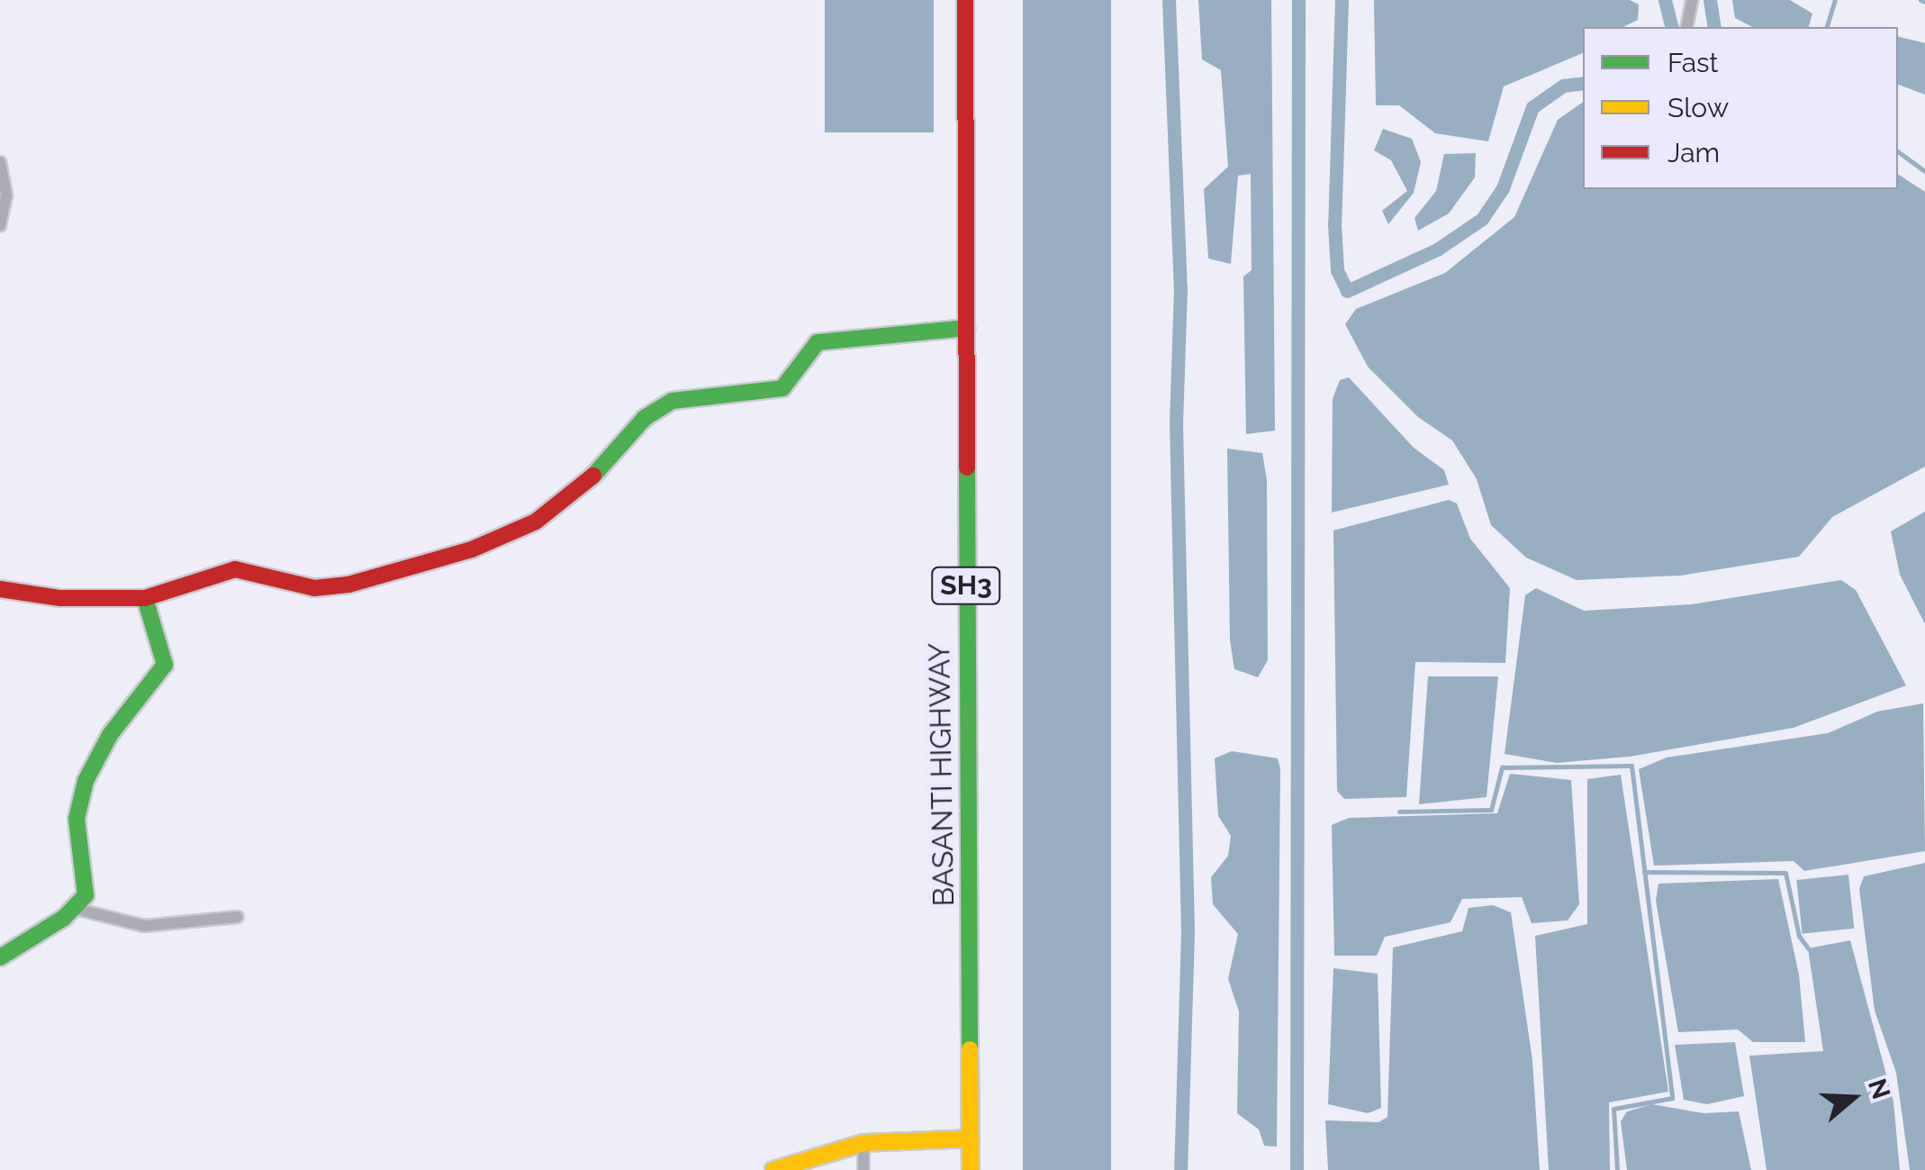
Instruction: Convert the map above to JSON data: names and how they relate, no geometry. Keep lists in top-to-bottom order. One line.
{"streets":{"street":["SH3","BASANTI HIGHWAY"]},"legend":["Fast","Slow","Jam"],"north":"right"}
